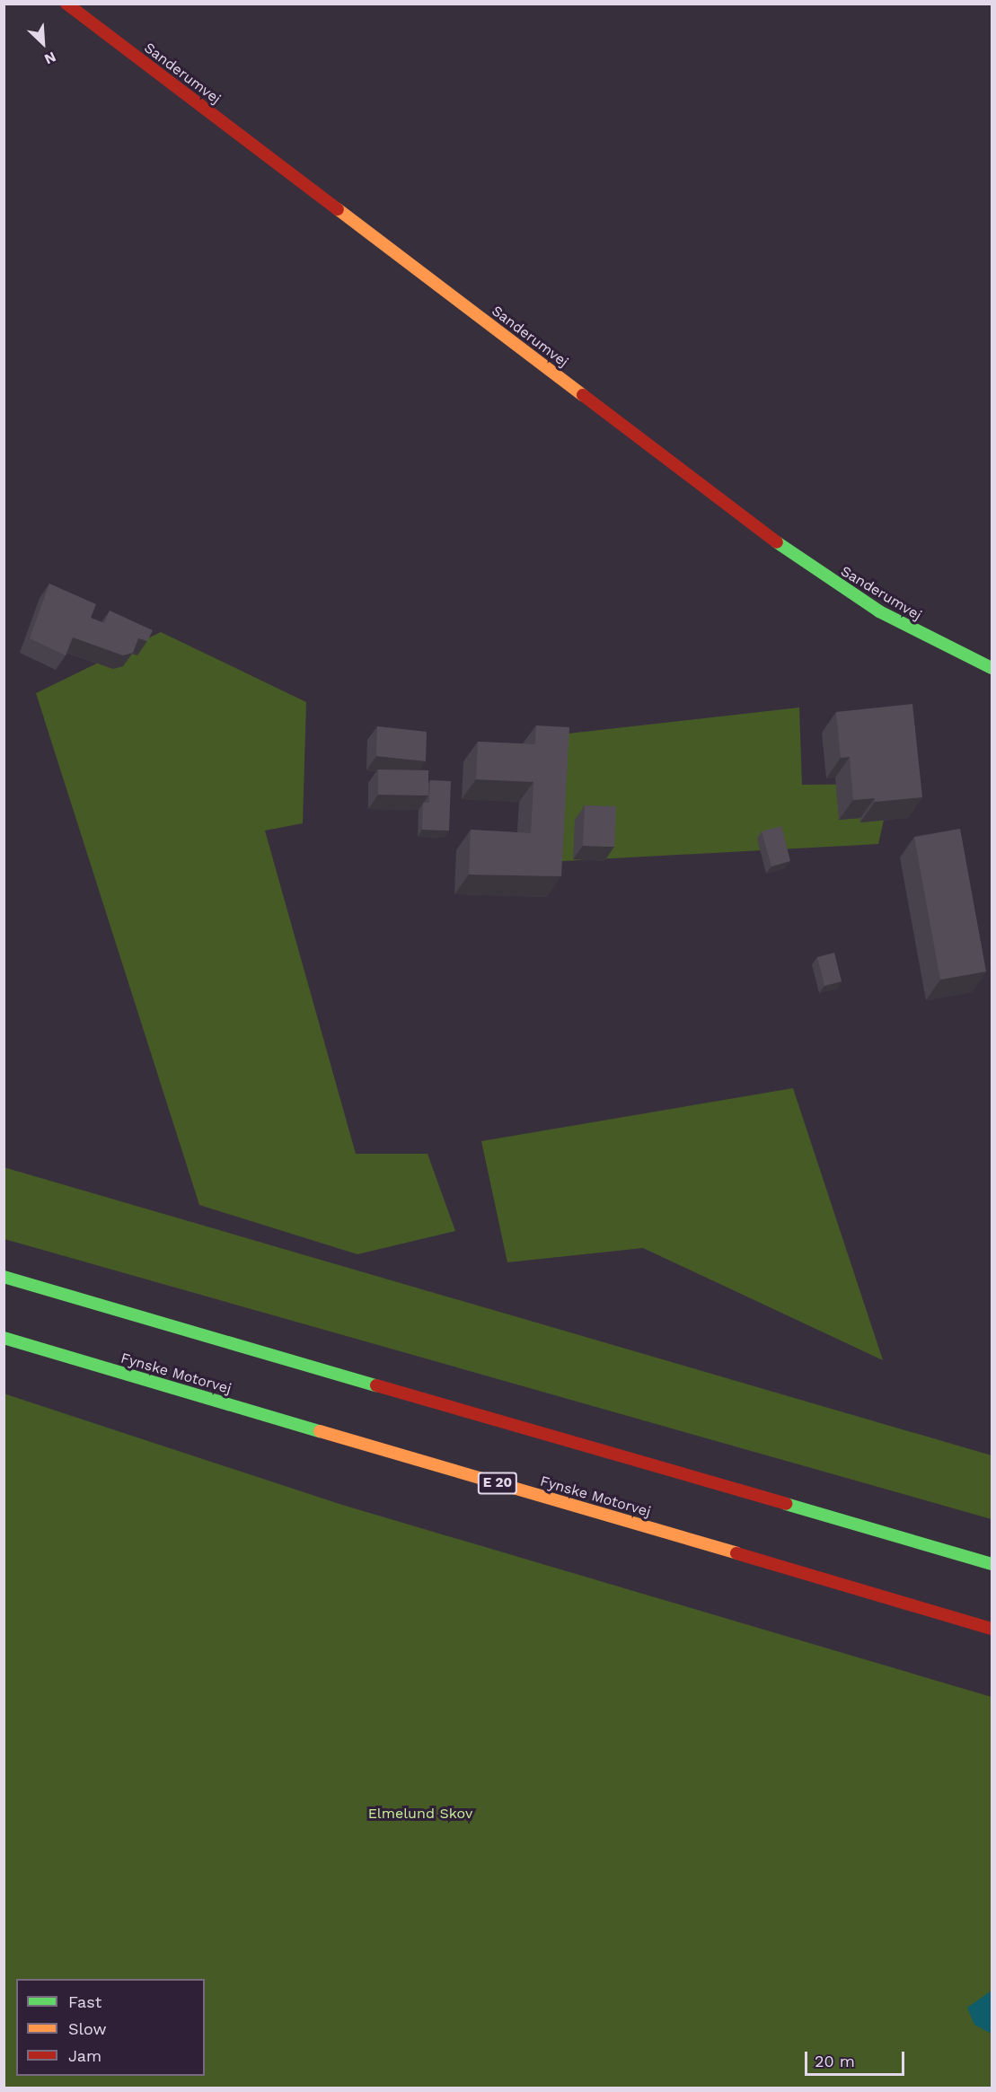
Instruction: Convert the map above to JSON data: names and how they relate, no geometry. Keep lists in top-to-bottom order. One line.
{"streets":{"main road":["Sanderumvej","Fynske Motorvej","E 20"]},"parks":["Elmelund Skov"],"legend":["Fast","Slow","Jam"],"scale_bar":"20 m","north":"bottom right"}
